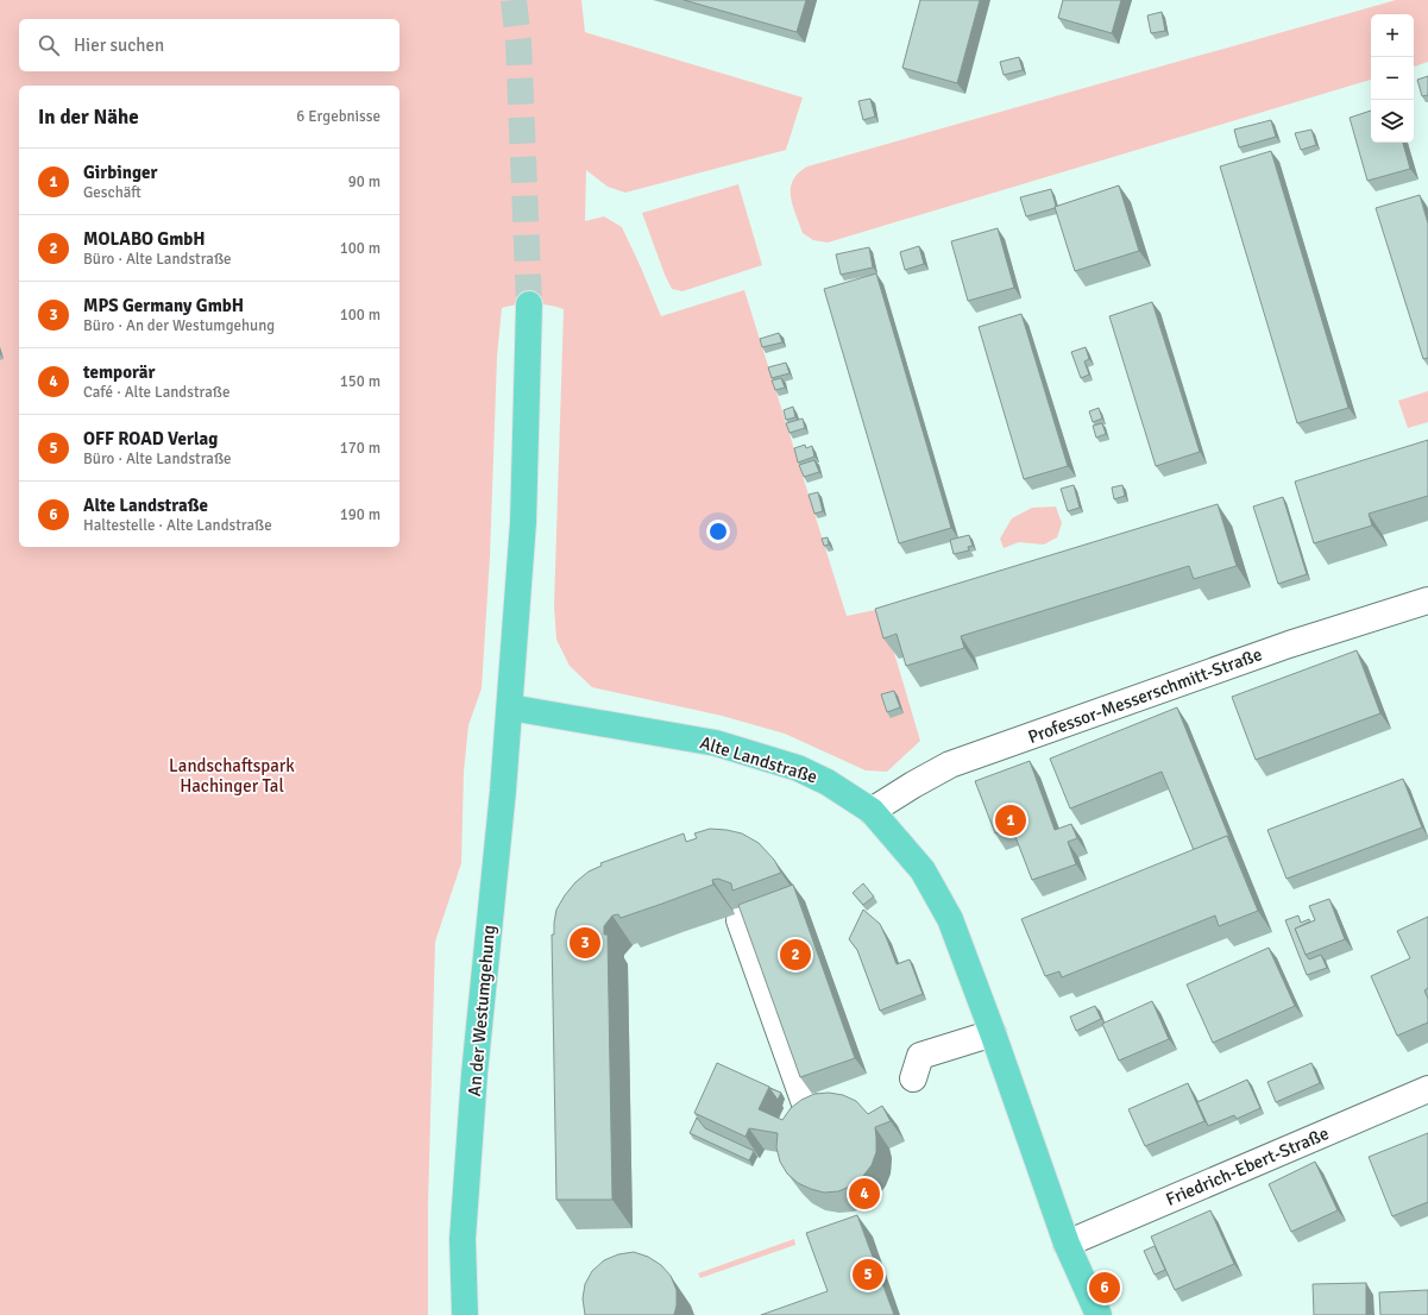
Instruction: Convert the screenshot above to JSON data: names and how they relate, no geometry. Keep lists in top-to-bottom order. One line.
{"streets":{"main road":["Alte Landstraße","An der Westumgehung"],"street":["Professor-Messerschmitt-Straße","Friedrich-Ebert-Straße"]},"crossings":[["Professor-Messerschmitt-Straße","Alte Landstraße"],["Alte Landstraße","An der Westumgehung"],["Alte Landstraße","Friedrich-Ebert-Straße"]],"parks":["Landschaftspark Hachinger Tal"],"page":{"map_buttons":["+","−"],"search":"Hier suchen","heading":["In der Nähe","6 Ergebnisse"],"list":[{"mark":"1","name":"Girbinger","note":"Geschäft","value":"90 m"},{"mark":"2","name":"MOLABO GmbH","note":"Büro · Alte Landstraße","value":"100 m"},{"mark":"3","name":"MPS Germany GmbH","note":"Büro · An der Westumgehung","value":"100 m"},{"mark":"4","name":"temporär","note":"Café · Alte Landstraße","value":"150 m"},{"mark":"5","name":"OFF ROAD Verlag","note":"Büro · Alte Landstraße","value":"170 m"},{"mark":"6","name":"Alte Landstraße","note":"Haltestelle · Alte Landstraße","value":"190 m"}],"pins":["1","3","2","4","5","6"]}}
